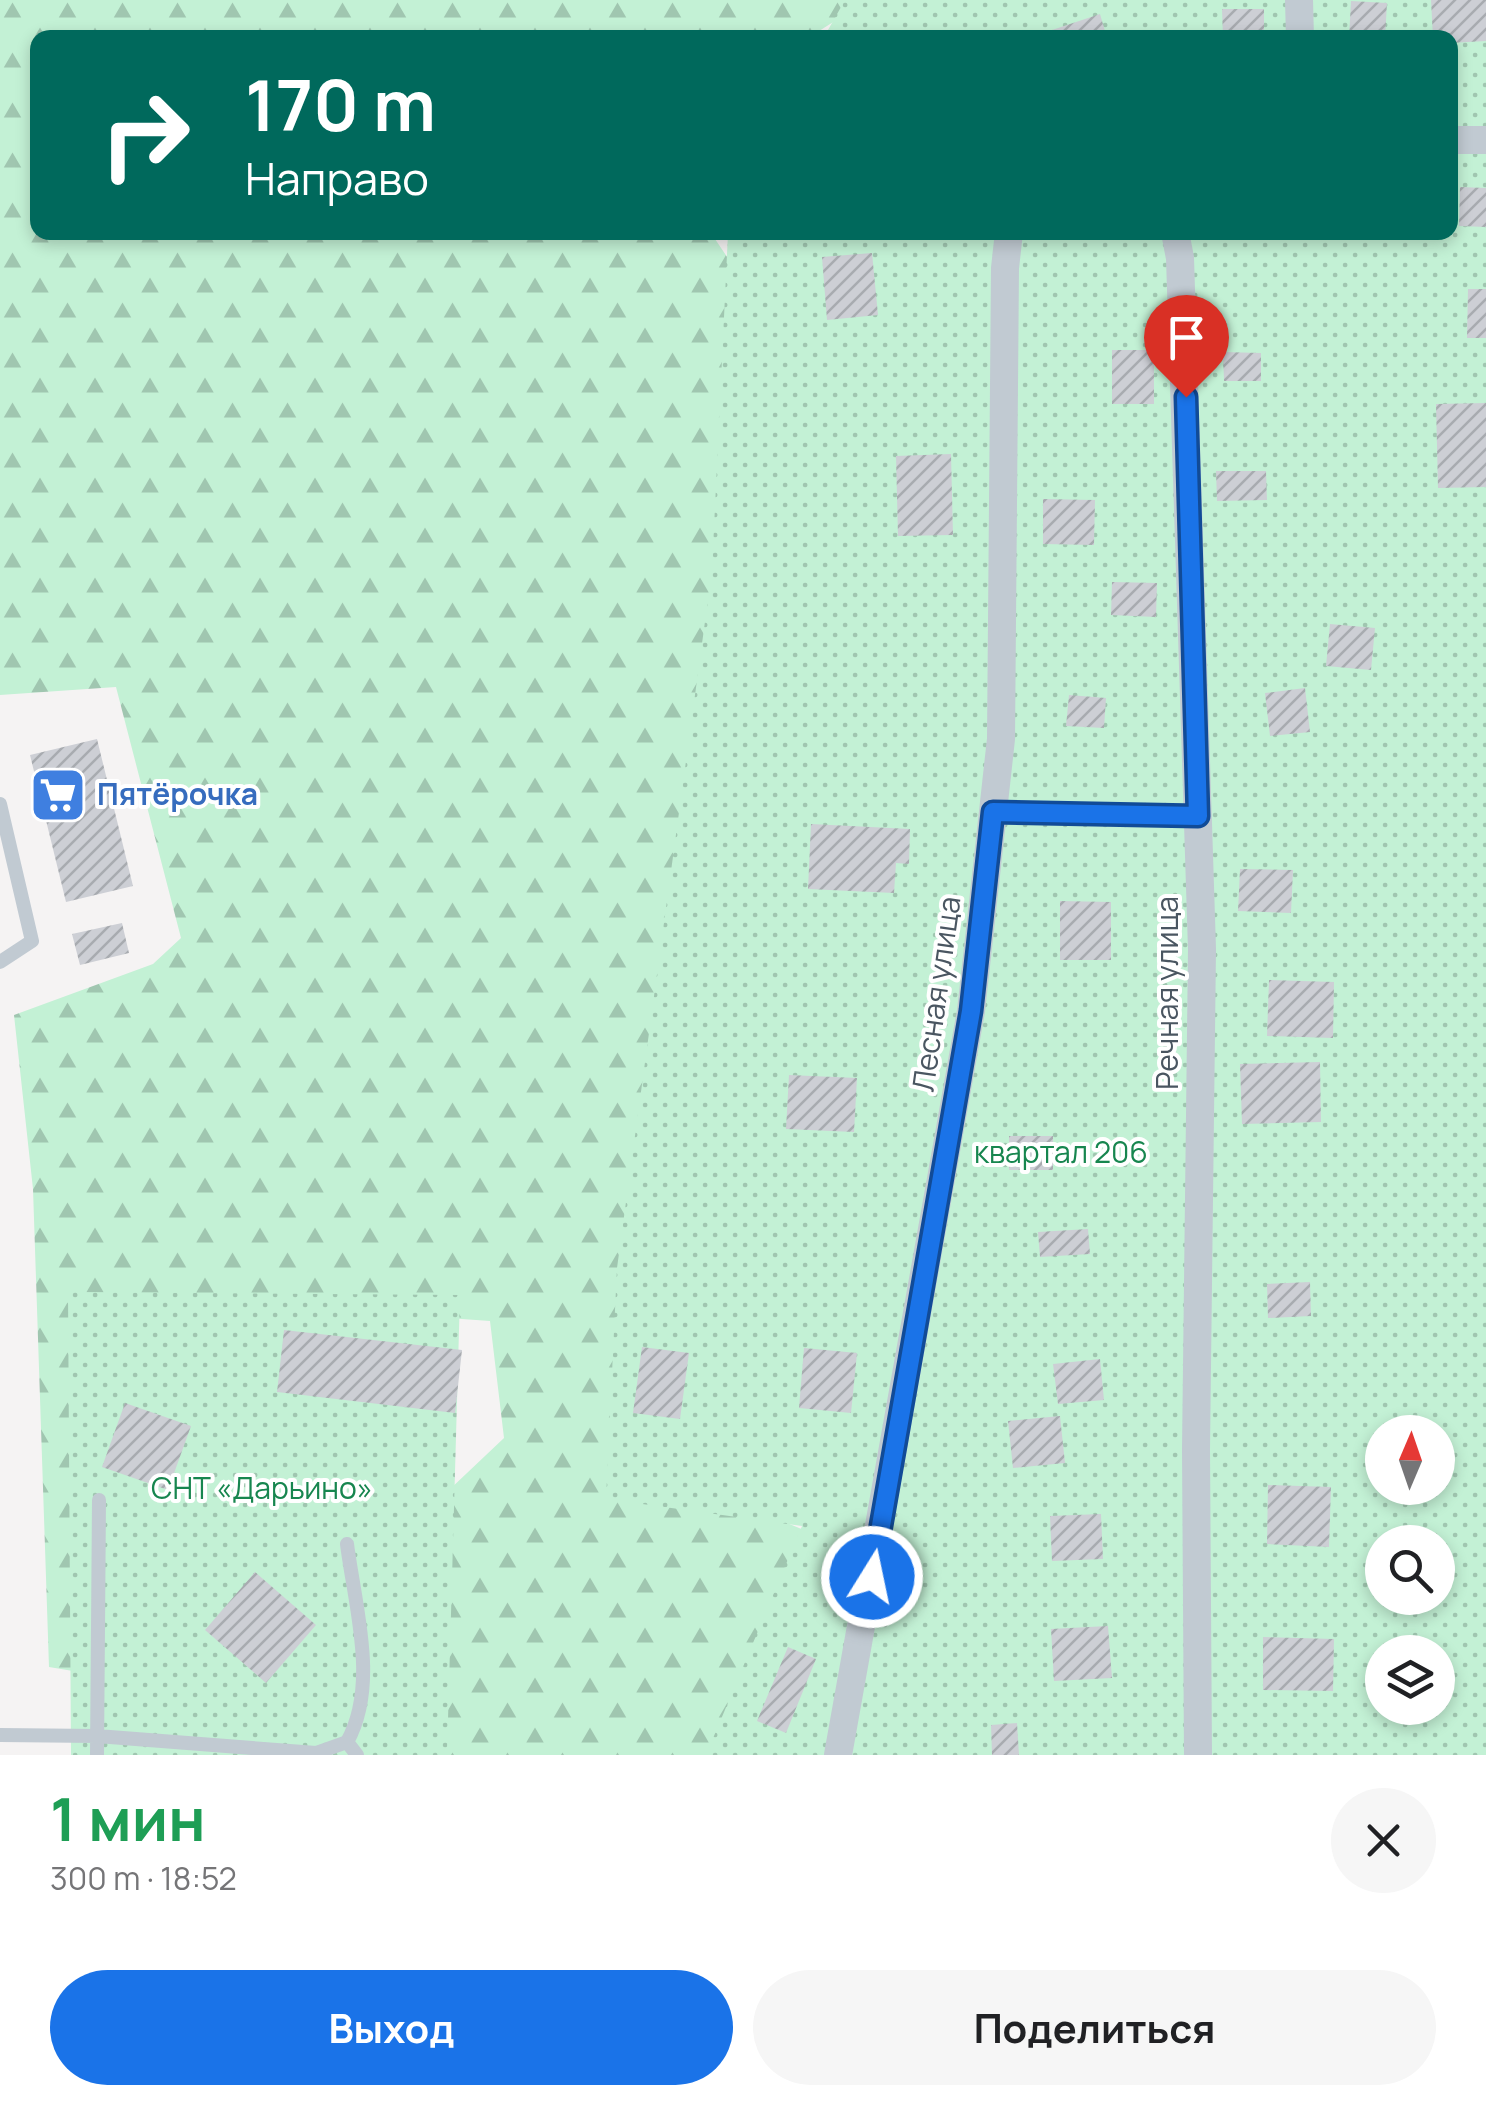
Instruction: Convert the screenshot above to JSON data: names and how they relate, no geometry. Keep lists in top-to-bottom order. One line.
{"streets":{"street":["Речная улица","Лесная улица"]},"parks":["квартал 206","СНТ «Дарьино»"],"places":{"supermarket":["Пятёрочка"]},"north":"top","page":{"turn":["170 m","Направо"],"heading":["1 мин","300 m · 18:52"],"buttons":["Выход","Поделиться"]}}
